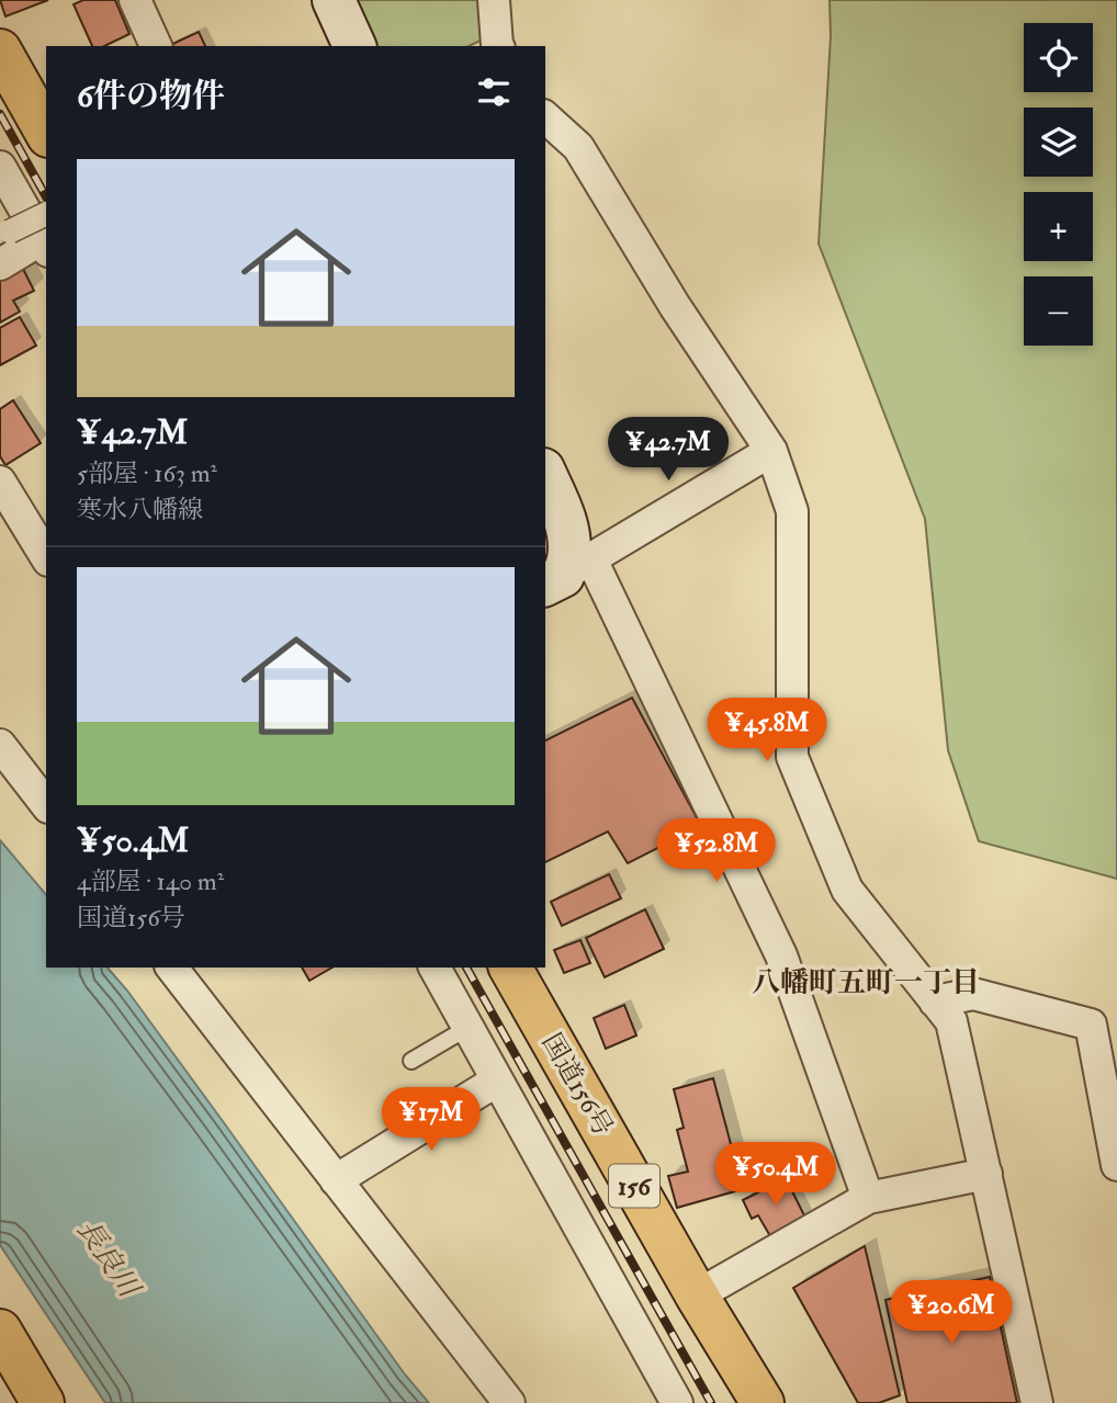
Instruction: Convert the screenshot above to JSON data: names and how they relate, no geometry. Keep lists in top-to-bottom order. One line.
{"streets":{"main road":["国道156号","156"]},"districts":["八幡町五町一丁目"],"water":["長良川"],"page":{"map_buttons":["+","−"],"heading":"6件の物件","list":[{"name":"¥42.7M","note":"5部屋 · 163 m² · 寒水八幡線"},{"name":"¥50.4M","note":"4部屋 · 140 m² · 国道156号"}],"price":["¥42.7M","¥45.8M","¥52.8M","¥17M","¥50.4M","¥20.6M"]}}
